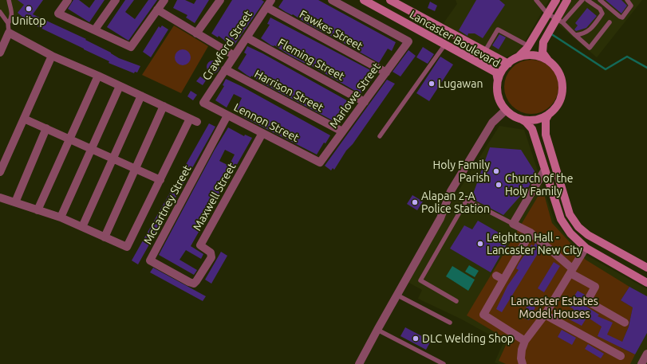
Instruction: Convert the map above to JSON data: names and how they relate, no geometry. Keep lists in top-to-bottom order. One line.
{"streets":{"main road":["Lancaster Boulevard"],"street":["Fawkes Street","Crawford Street","Fleming Street","Harrison Street","Marlowe Street","Lennon Street","Maxwell Street","McCartney Street"]},"crossings":[["Fawkes Street","Crawford Street"],["Fawkes Street","Marlowe Street"],["Crawford Street","Fleming Street"],["Crawford Street","Harrison Street"],["Crawford Street","Lennon Street"],["Fleming Street","Marlowe Street"],["Harrison Street","Marlowe Street"],["Marlowe Street","Lennon Street"],["Lennon Street","Maxwell Street"],["Lennon Street","McCartney Street"],["Maxwell Street","McCartney Street"]],"parks":["Lancaster Estates Model Houses"],"places":["Unitop","Lugawan","Holy Family Parish","Church of the Holy Family","Alapan 2-A Police Station","Leighton Hall - Lancaster New City","DLC Welding Shop"]}
